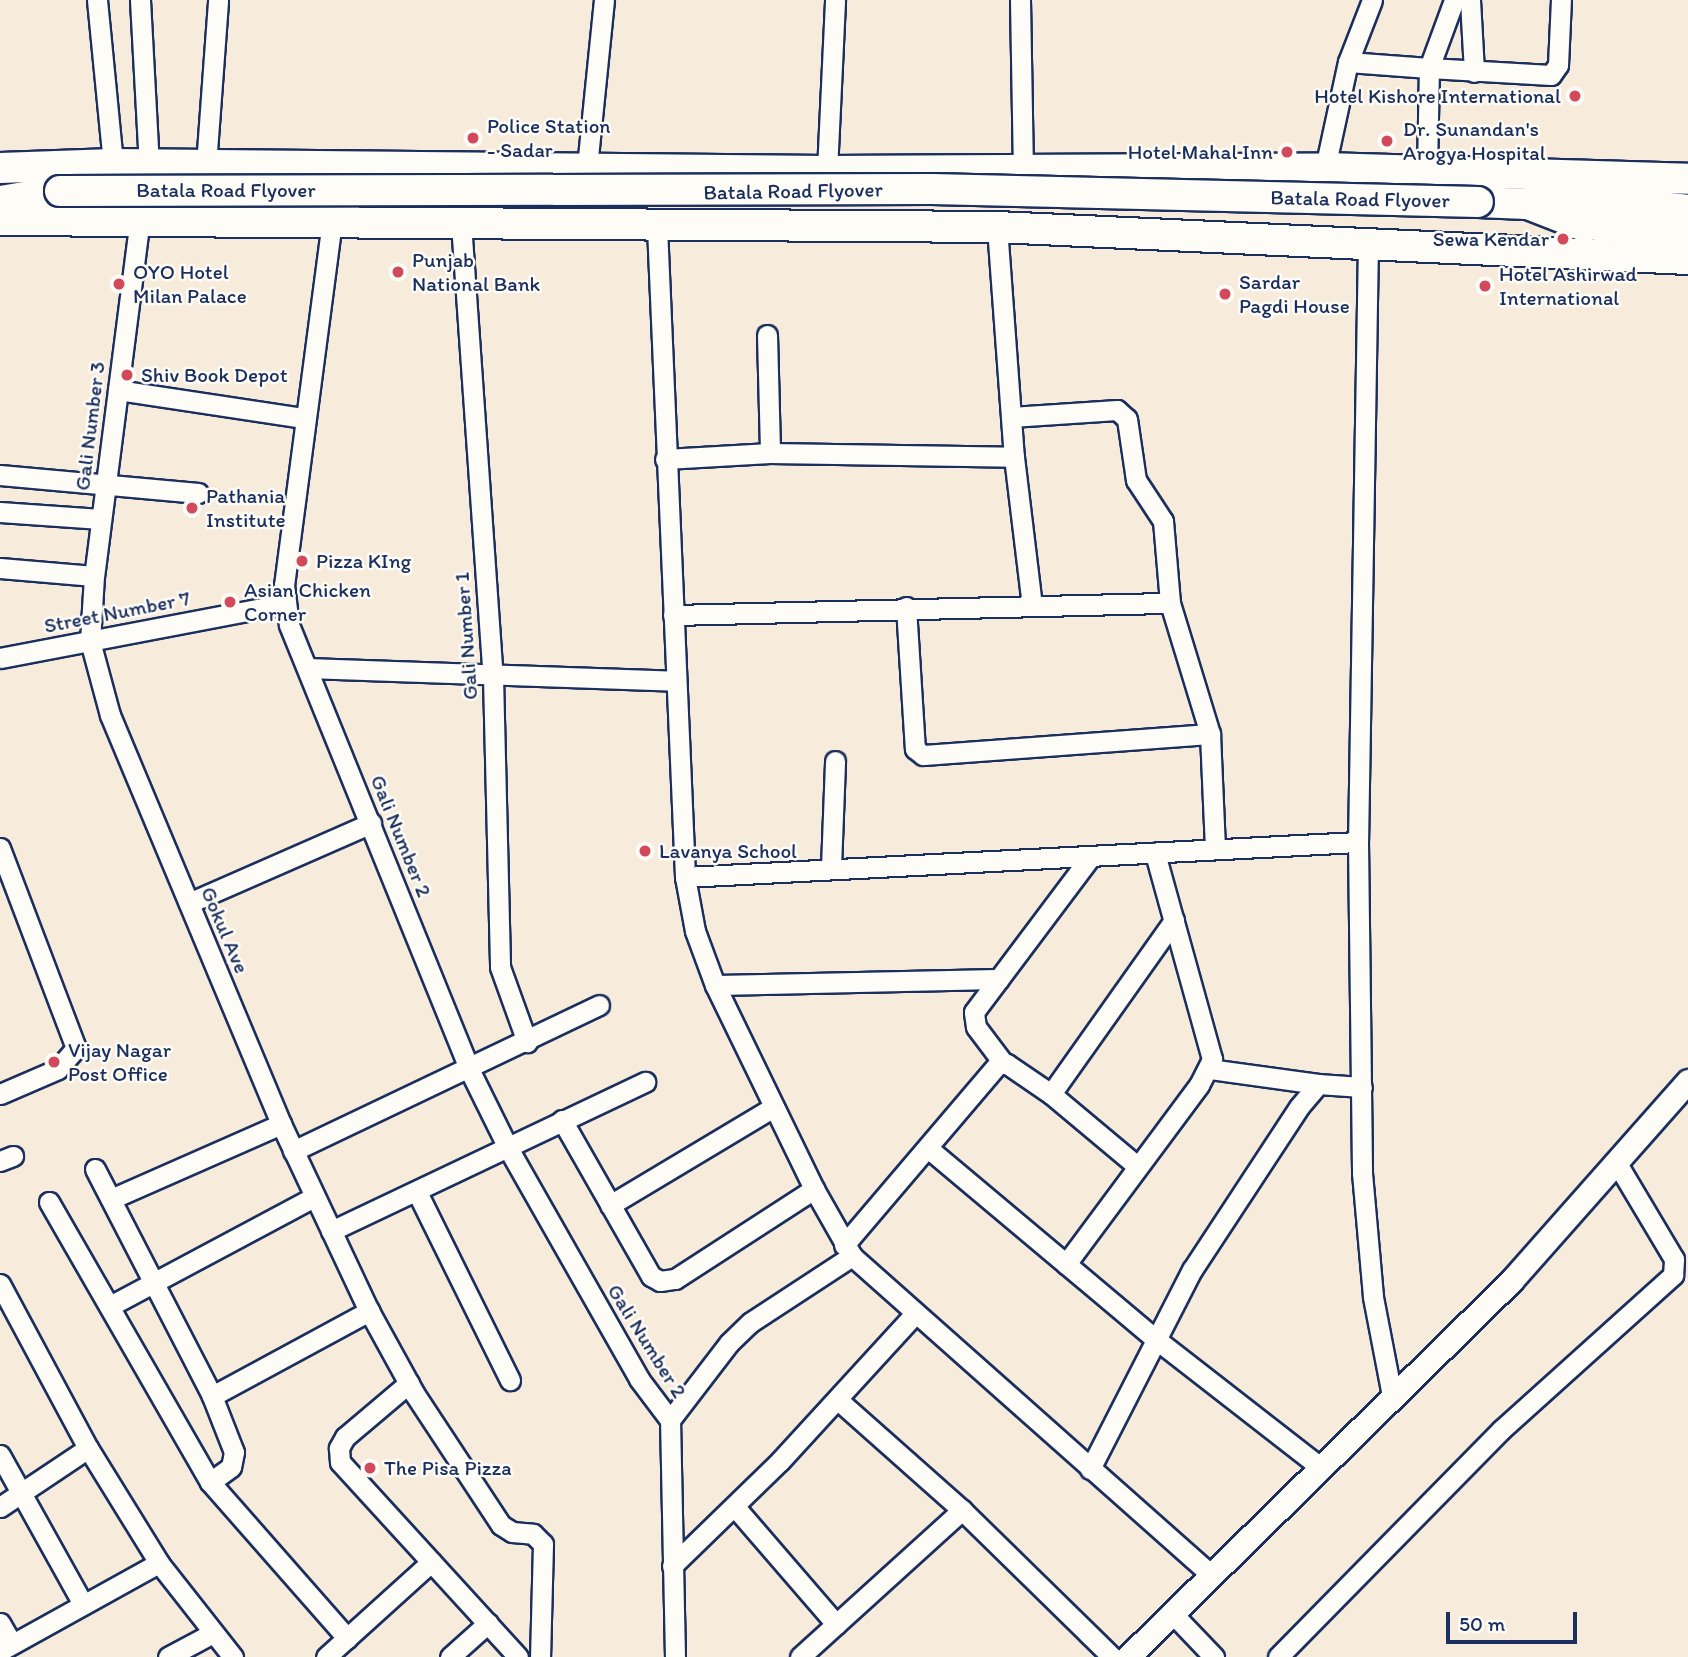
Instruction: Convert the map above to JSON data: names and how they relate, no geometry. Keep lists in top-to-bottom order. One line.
{"streets":{"main road":["Batala Road Flyover"],"street":["Gali Number 3","Street Number 7","Gali Number 1","Gali Number 2","Gokul Ave"]},"crossings":[["Gali Number 3","Street Number 7"],["Gali Number 3","Gokul Ave"],["Street Number 7","Gali Number 2"],["Street Number 7","Gokul Ave"]],"places":["Hotel Kishore International","Police Station - Sadar","Dr. Sunandan's Arogya Hospital","Hotel Mahal Inn","Sewa Kendar","Punjab National Bank","OYO Hotel Milan Palace","Hotel Ashirwad International","Sardar Pagdi House","Shiv Book Depot","Pathania Institute","Pizza KIng","Asian Chicken Corner","Lavanya School","Vijay Nagar Post Office","The Pisa Pizza"],"scale_bar":"50 m"}
